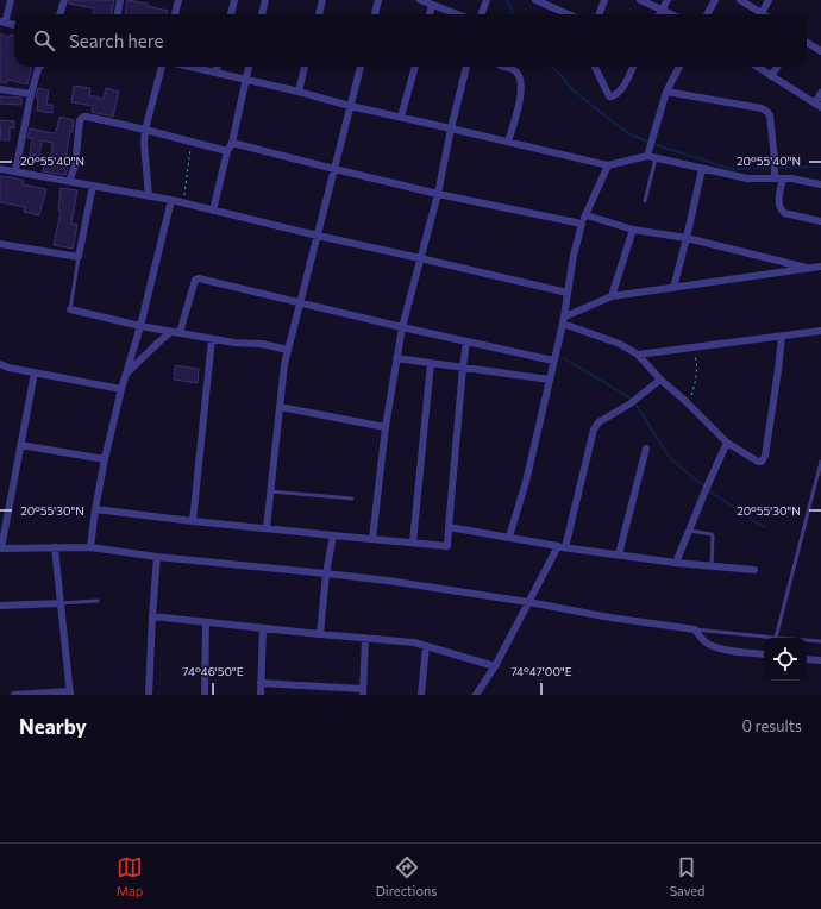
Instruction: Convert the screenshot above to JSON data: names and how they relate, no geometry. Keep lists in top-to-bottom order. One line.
{"page":{"search":"Search here","heading":["Nearby","0 results"],"nav":["Map","Directions","Saved"]},"coordinates":["20°55'40\"N","20°55'30\"N","74°46'50\"E","74°47'00\"E"]}
